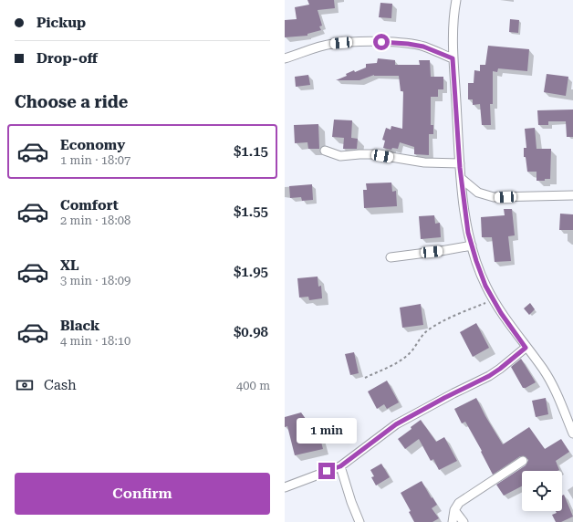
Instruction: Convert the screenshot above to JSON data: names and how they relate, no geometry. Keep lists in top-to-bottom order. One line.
{"page":{"banner":["Pickup","Drop-off"],"heading":"Choose a ride","list":[{"name":"Economy","note":"1 min · 18:07","value":"$1.15"},{"name":"Comfort","note":"2 min · 18:08","value":"$1.55"},{"name":"XL","note":"3 min · 18:09","value":"$1.95"},{"name":"Black","note":"4 min · 18:10","value":"$0.98"}],"pay":["Cash","400 m"],"bubble":"1 min","buttons":"Confirm"}}
